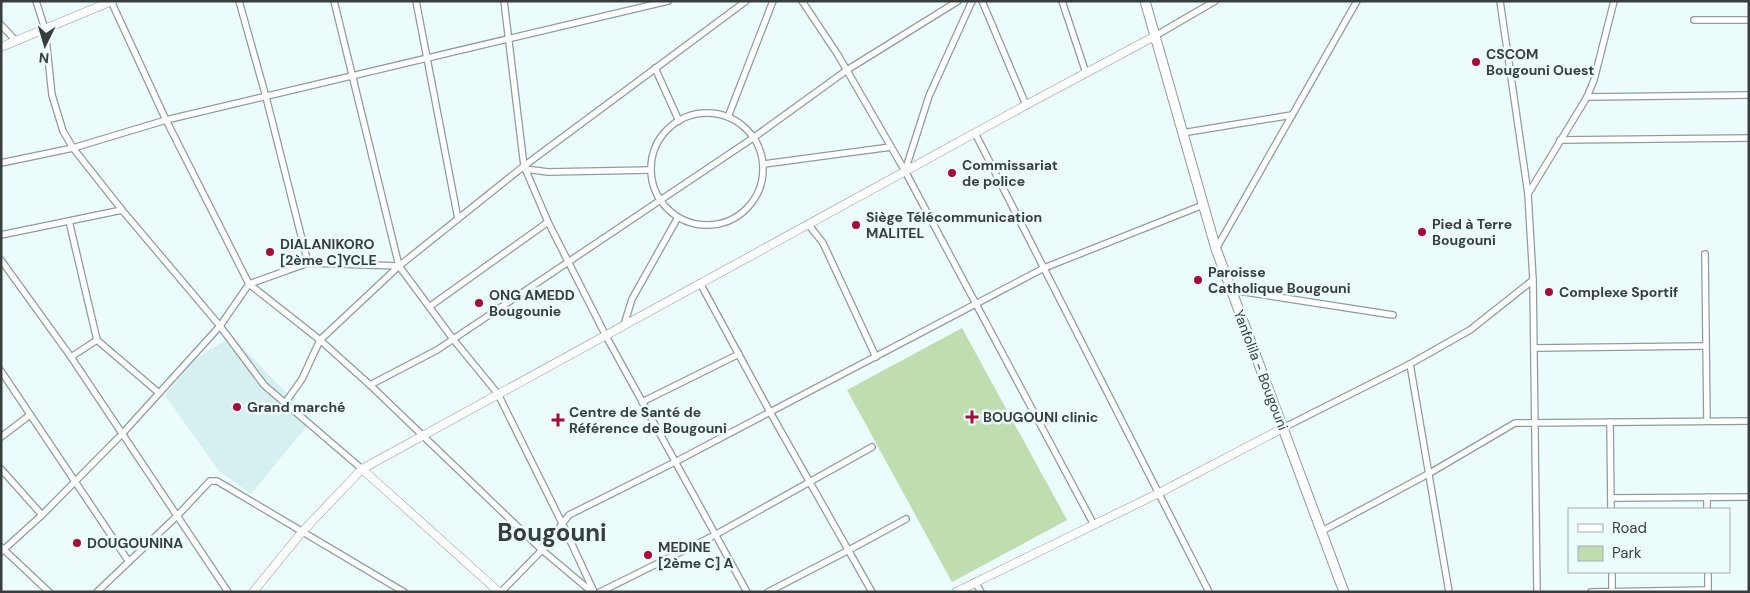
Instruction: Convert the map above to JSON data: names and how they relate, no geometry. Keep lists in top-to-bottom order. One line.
{"streets":{"main road":["Yanfolila - Bougouni"]},"districts":["Bougouni"],"places":{"other":["CSCOM Bougouni Ouest","Commissariat de police","Siège Télécommunication MALITEL","Pied à Terre Bougouni","DIALANIKORO [2ème C]YCLE","Paroisse Catholique Bougouni","Complexe Sportif","ONG AMEDD Bougounie","Grand marché","DOUGOUNINA","MEDINE [2ème C] A"],"health":["BOUGOUNI clinic","Centre de Santé de Référence de Bougouni"]},"legend":["Road","Park"],"north":"bottom"}
